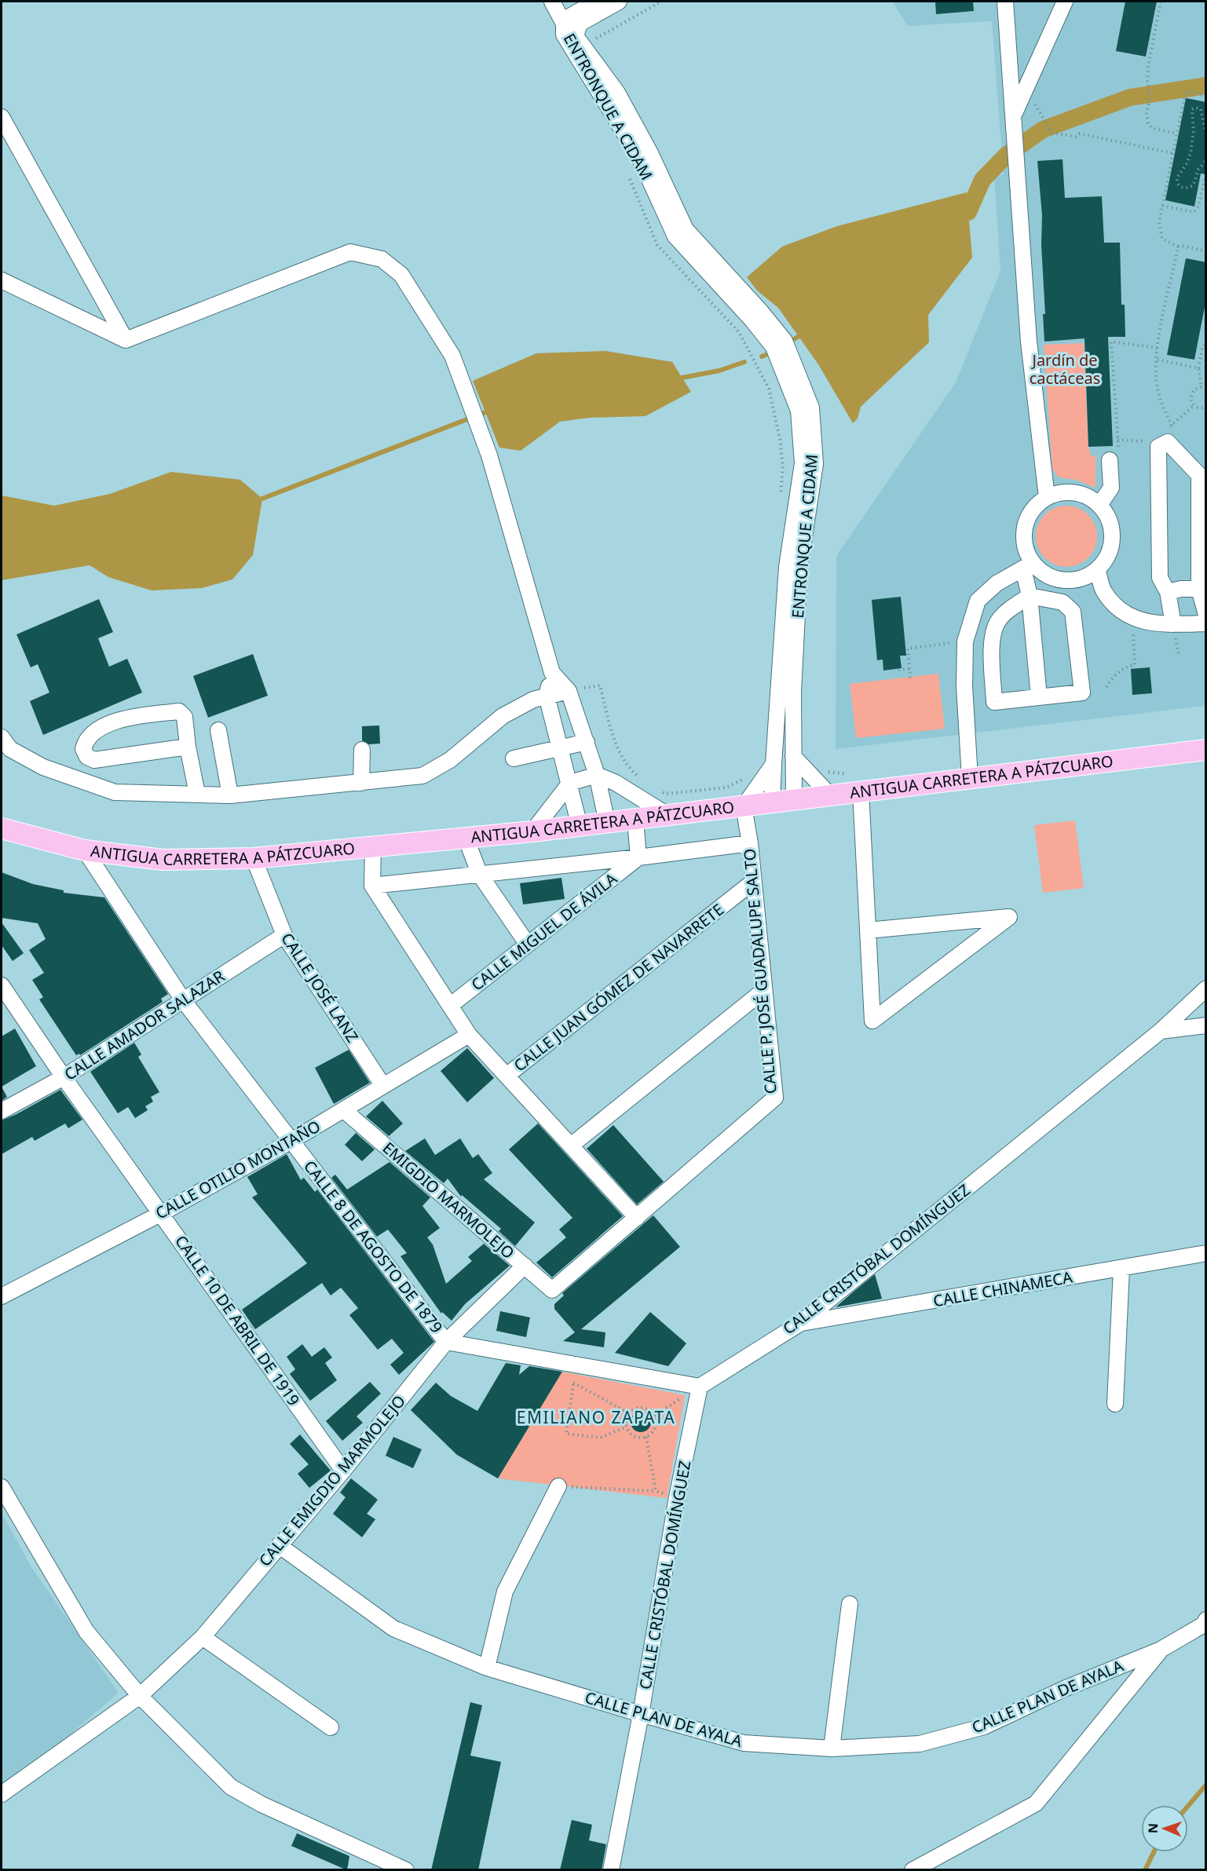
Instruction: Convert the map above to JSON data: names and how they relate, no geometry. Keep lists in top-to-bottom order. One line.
{"streets":{"main road":["ANTIGUA CARRETERA A PÁTZCUARO"],"street":["ENTRONQUE A CIDAM","CALLE MIGUEL DE ÁVILA","CALLE P. JOSÉ GUADALUPE SALTO","CALLE JOSÉ LANZ","CALLE JUAN GÓMEZ DE NAVARRETE","CALLE AMADOR SALAZAR","CALLE OTILIO MONTAÑO","EMIGDIO MARMOLEJO","CALLE 8 DE AGOSTO DE 1879","CALLE CRISTÓBAL DOMÍNGUEZ","CALLE CHINAMECA","CALLE 10 DE ABRIL DE 1919","CALLE EMIGDIO MARMOLEJO","CALLE PLAN DE AYALA"]},"crossings":[["ENTRONQUE A CIDAM","ANTIGUA CARRETERA A PÁTZCUARO"],["ANTIGUA CARRETERA A PÁTZCUARO","CALLE P. JOSÉ GUADALUPE SALTO"],["ANTIGUA CARRETERA A PÁTZCUARO","CALLE JOSÉ LANZ"],["ANTIGUA CARRETERA A PÁTZCUARO","CALLE 8 DE AGOSTO DE 1879"],["CALLE P. JOSÉ GUADALUPE SALTO","CALLE JUAN GÓMEZ DE NAVARRETE"],["CALLE P. JOSÉ GUADALUPE SALTO","EMIGDIO MARMOLEJO"],["CALLE JOSÉ LANZ","CALLE AMADOR SALAZAR"],["CALLE JOSÉ LANZ","CALLE OTILIO MONTAÑO"],["CALLE AMADOR SALAZAR","CALLE 8 DE AGOSTO DE 1879"],["CALLE AMADOR SALAZAR","CALLE 10 DE ABRIL DE 1919"],["CALLE OTILIO MONTAÑO","EMIGDIO MARMOLEJO"],["CALLE OTILIO MONTAÑO","CALLE 8 DE AGOSTO DE 1879"],["CALLE OTILIO MONTAÑO","CALLE 10 DE ABRIL DE 1919"],["EMIGDIO MARMOLEJO","CALLE EMIGDIO MARMOLEJO"],["CALLE 8 DE AGOSTO DE 1879","CALLE CRISTÓBAL DOMÍNGUEZ"],["CALLE 8 DE AGOSTO DE 1879","CALLE EMIGDIO MARMOLEJO"],["CALLE CRISTÓBAL DOMÍNGUEZ","CALLE CHINAMECA"],["CALLE CRISTÓBAL DOMÍNGUEZ","CALLE PLAN DE AYALA"],["CALLE 10 DE ABRIL DE 1919","CALLE EMIGDIO MARMOLEJO"],["CALLE EMIGDIO MARMOLEJO","CALLE PLAN DE AYALA"]],"districts":["EMILIANO ZAPATA"],"parks":["Jardín de cactáceas"],"north":"left"}
